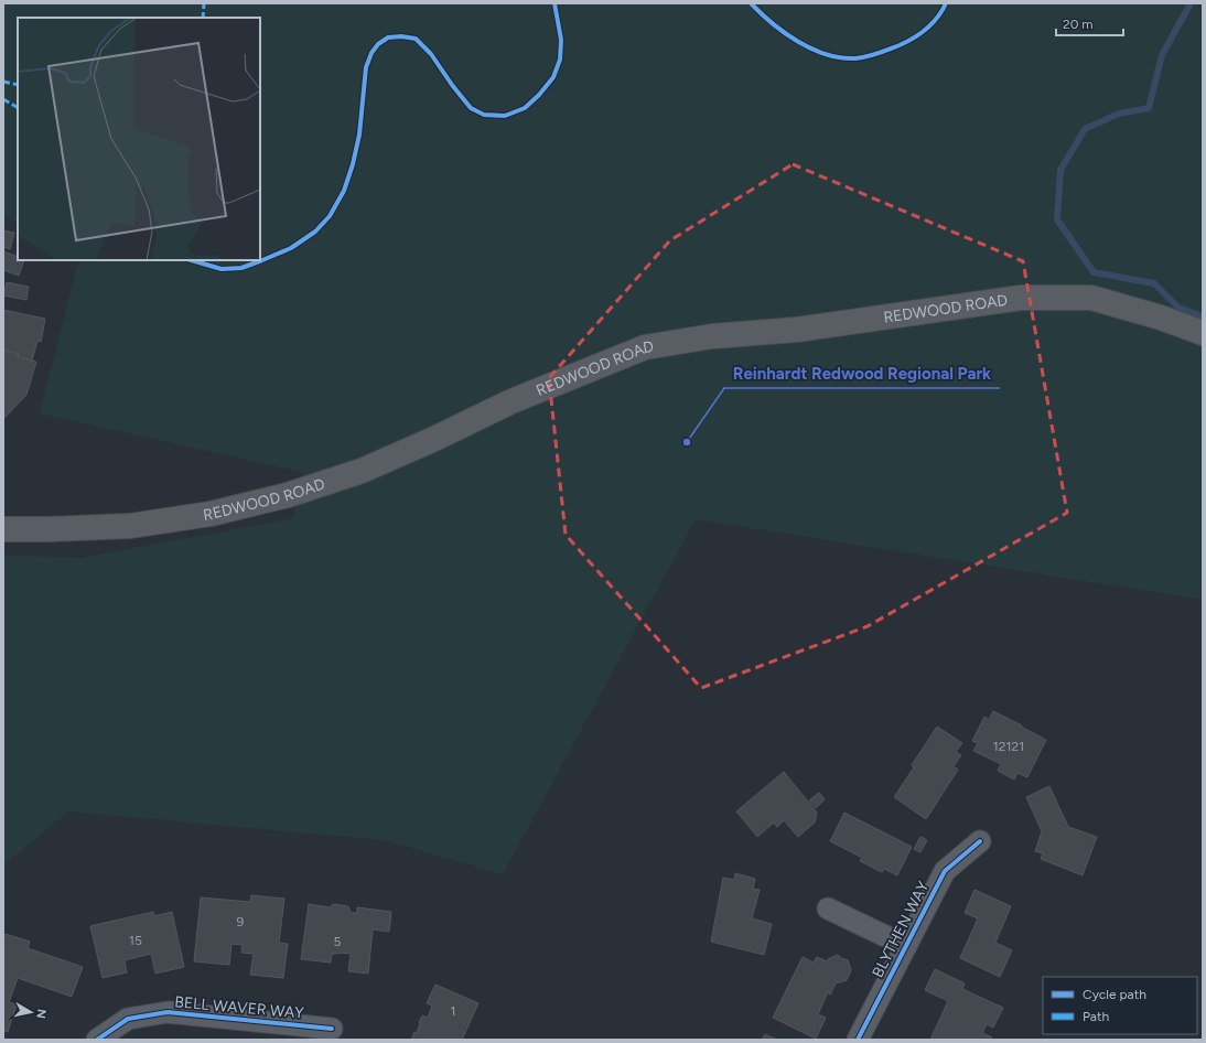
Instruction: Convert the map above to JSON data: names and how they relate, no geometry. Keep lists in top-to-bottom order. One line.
{"streets":{"main road":["REDWOOD ROAD"],"street":["BLYTHEN WAY","BELL WAVER WAY"]},"places":["Reinhardt Redwood Regional Park"],"house_numbers":["12121","9","15","5","1"],"legend":["Cycle path","Path"],"scale_bar":"20 m","north":"right"}
